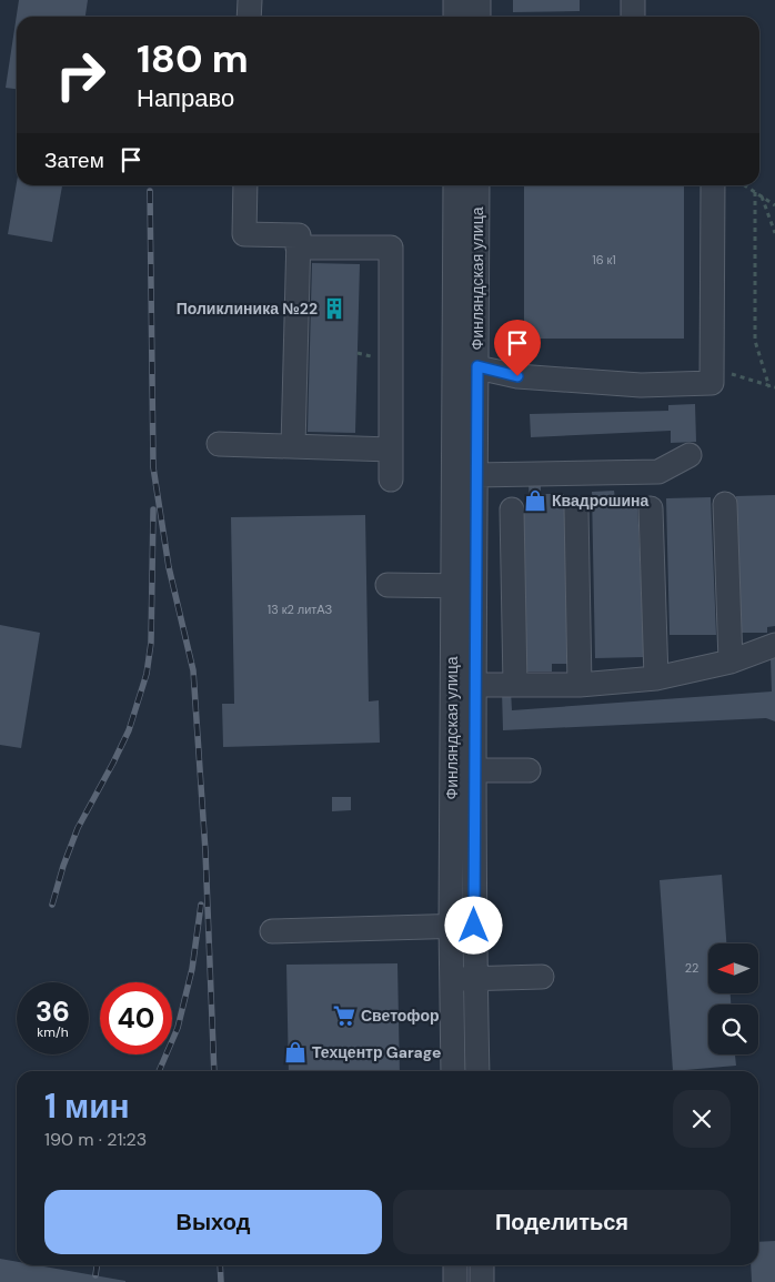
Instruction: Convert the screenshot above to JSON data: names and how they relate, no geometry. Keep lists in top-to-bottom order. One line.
{"streets":{"street":["Финляндская улица"]},"places":{"building":["Поликлиника №22"],"shop":["Квадрошина","Техцентр Garage"],"supermarket":["Светофор"]},"house_numbers":["16 к1","13 к2 литАЗ","22"],"north":"left","page":{"turn":["180 m","Направо"],"then":"Затем","speed":"36 km/h","limit":"40","heading":["1 мин","190 m · 21:23"],"buttons":["Выход","Поделиться"]}}
